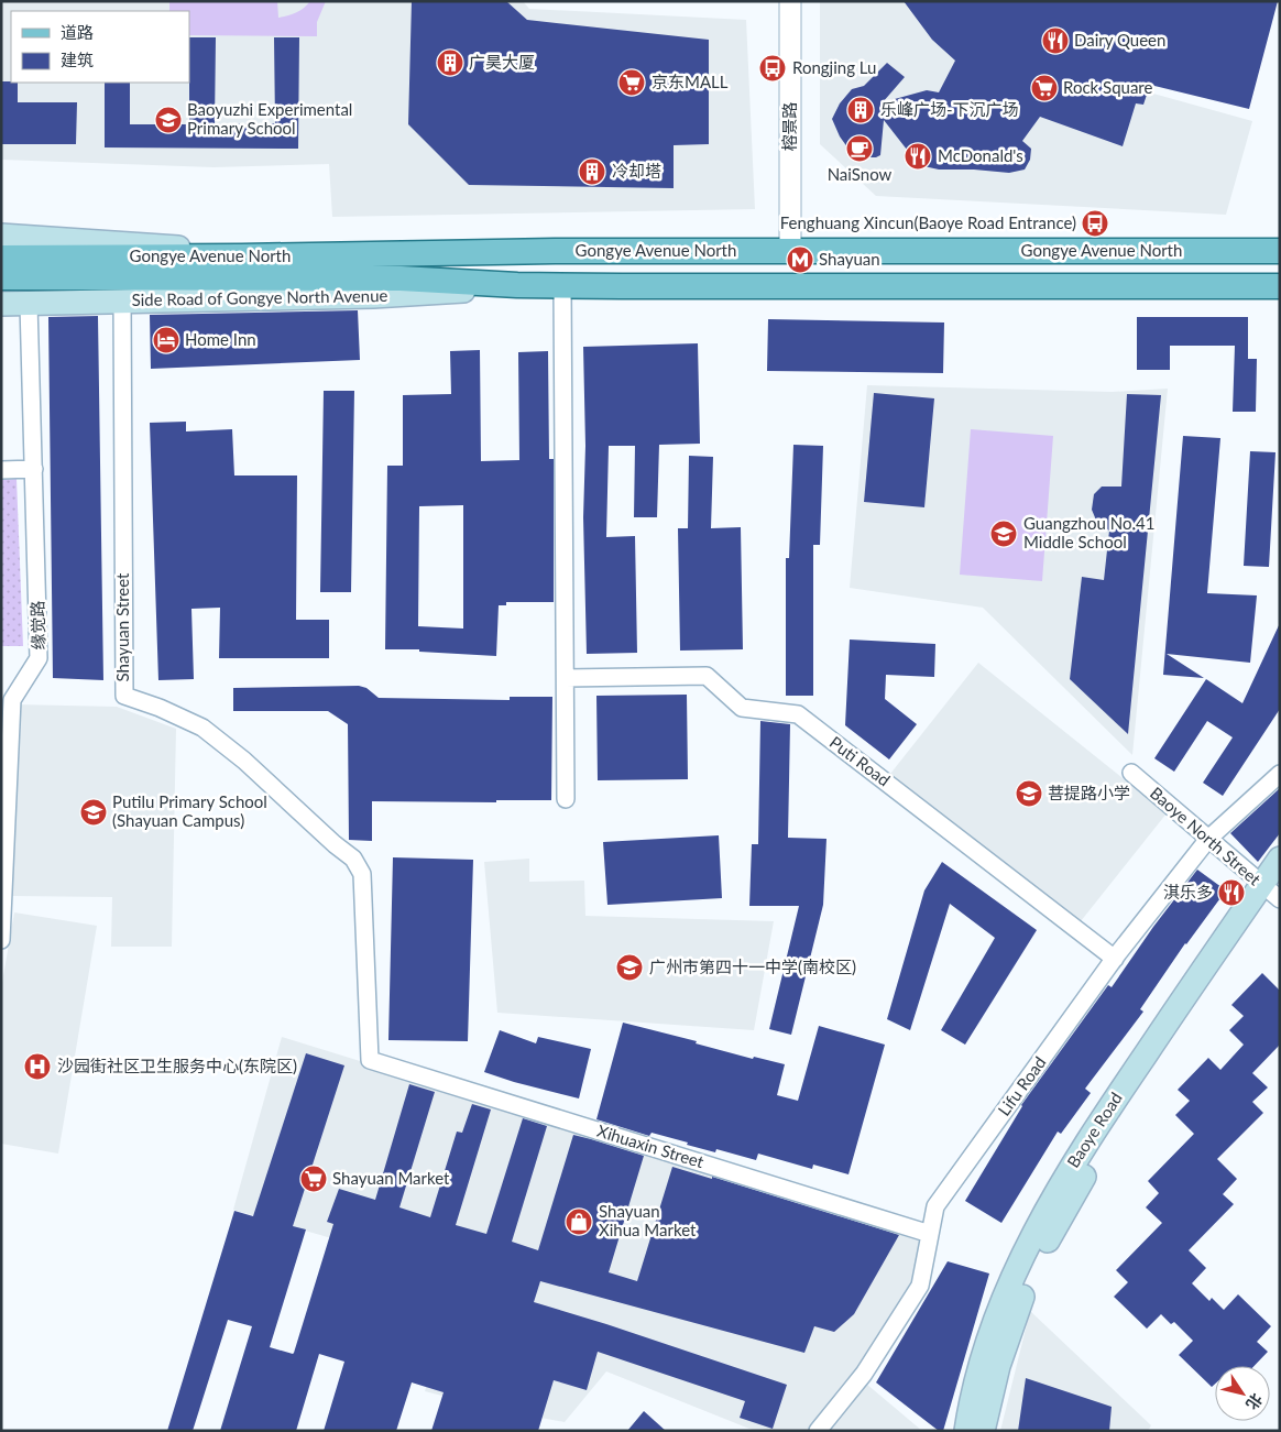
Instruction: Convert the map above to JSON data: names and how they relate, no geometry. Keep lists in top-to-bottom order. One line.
{"streets":{"main road":["Gongye Avenue North","Side Road of Gongye North Avenue","Baoye Road"],"street":["榕景路","缘觉路","Shayuan Street","Puti Road","Baoye North Street","Lifu Road","Xihuaxin Street"]},"crossings":[["榕景路","Gongye Avenue North"],["Gongye Avenue North","Side Road of Gongye North Avenue"],["Side Road of Gongye North Avenue","缘觉路"],["Side Road of Gongye North Avenue","Shayuan Street"],["Shayuan Street","Xihuaxin Street"],["Puti Road","Lifu Road"],["Baoye North Street","Lifu Road"],["Baoye North Street","Baoye Road"],["Lifu Road","Xihuaxin Street"]],"places":{"restaurant":["Dairy Queen","McDonald's","淇乐多"],"building":["广昊大厦","乐峰广场-下沉广场","冷却塔"],"bus stop":["Rongjing Lu","Fenghuang Xincun(Baoye Road Entrance)"],"supermarket":["京东MALL","Rock Square","Shayuan Market"],"school or university":["Baoyuzhi Experimental Primary School","Guangzhou No.41 Middle School","菩提路小学","Putilu Primary School (Shayuan Campus)","广州市第四十一中学(南校区)"],"cafe":["NaiSnow"],"metro station":["Shayuan"],"hotel":["Home Inn"],"hospital":["沙园街社区卫生服务中心(东院区)"],"shop":["Shayuan Xihua Market"]},"legend":["道路","建筑"],"north":"bottom right"}
